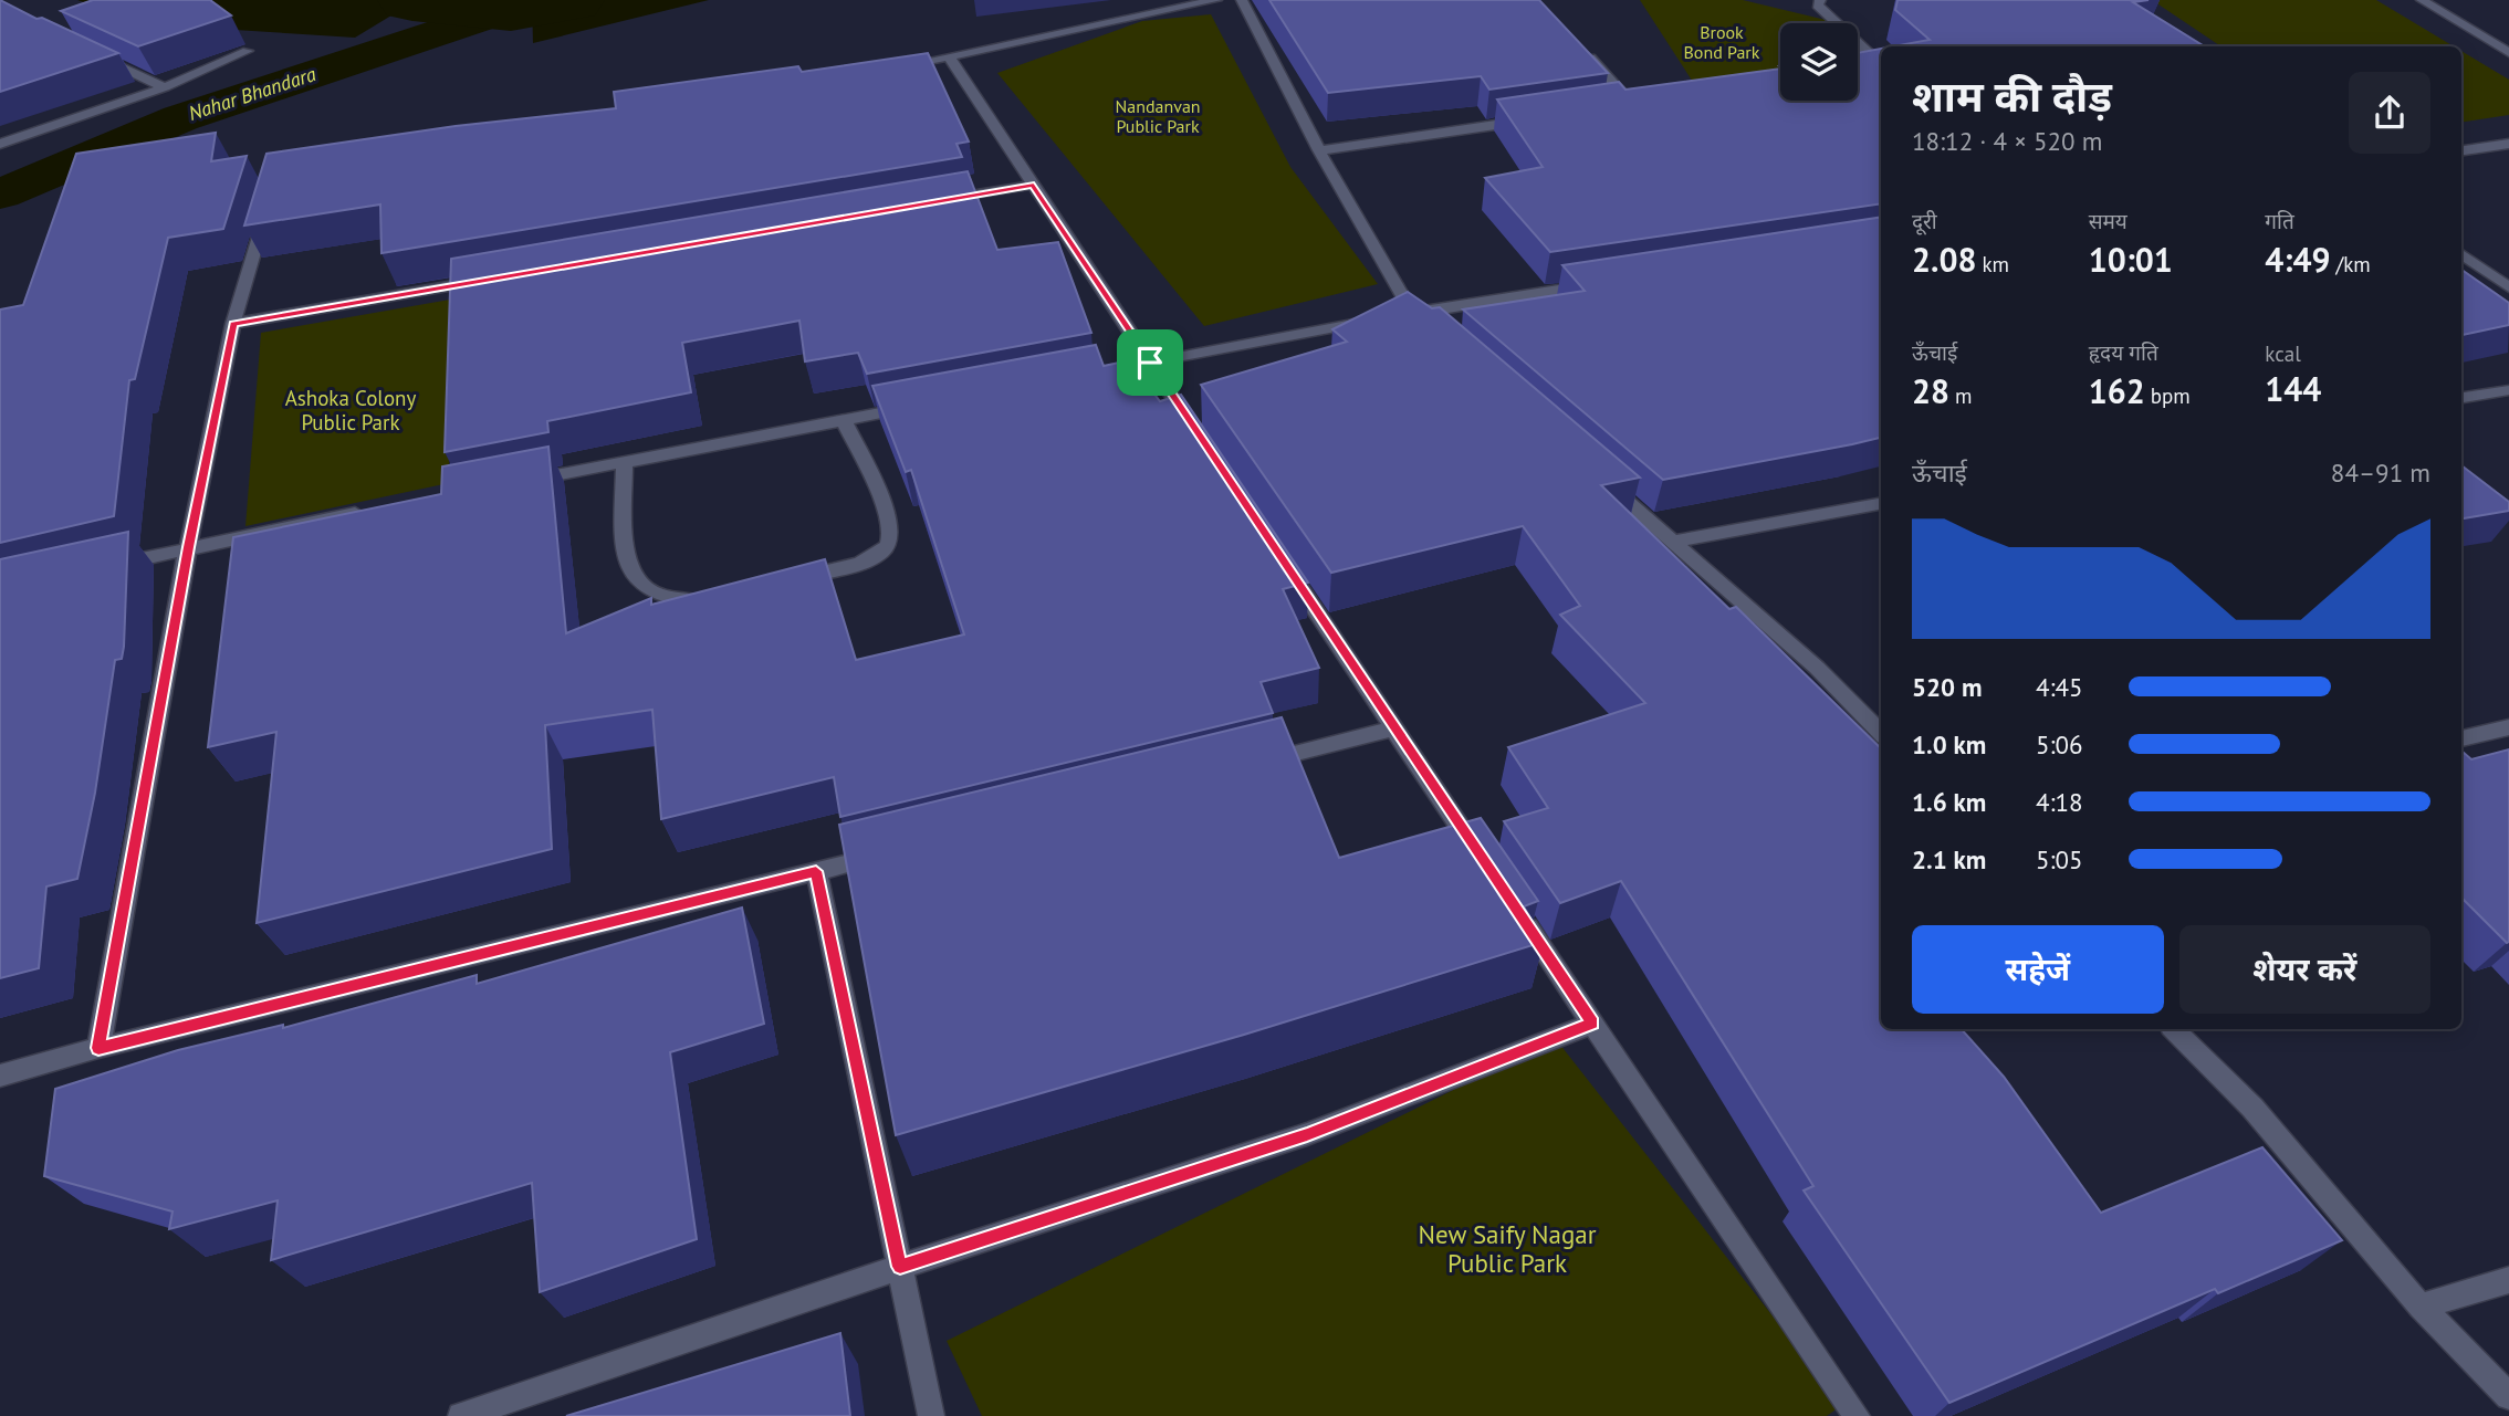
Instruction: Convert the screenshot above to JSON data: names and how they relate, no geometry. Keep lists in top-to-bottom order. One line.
{"water":["Nahar Bhandara"],"parks":["Brook Bond Park","Nandanvan Public Park","Ashoka Colony Public Park","New Saify Nagar Public Park"],"page":{"heading":["शाम की दौड़","18:12 · 4 × 520 m"],"stats":[["दूरी","2.08 km"],["समय","10:01"],["गति","4:49 /km"],["ऊँचाई","28 m"],["हृदय गति","162 bpm"],["kcal","144"]],"chart":["ऊँचाई","84–91 m"],"list":[{"name":"520 m","note":"4:45"},{"name":"1.0 km","note":"5:06"},{"name":"1.6 km","note":"4:18"},{"name":"2.1 km","note":"5:05"}],"buttons":["सहेजें","शेयर करें"]}}
